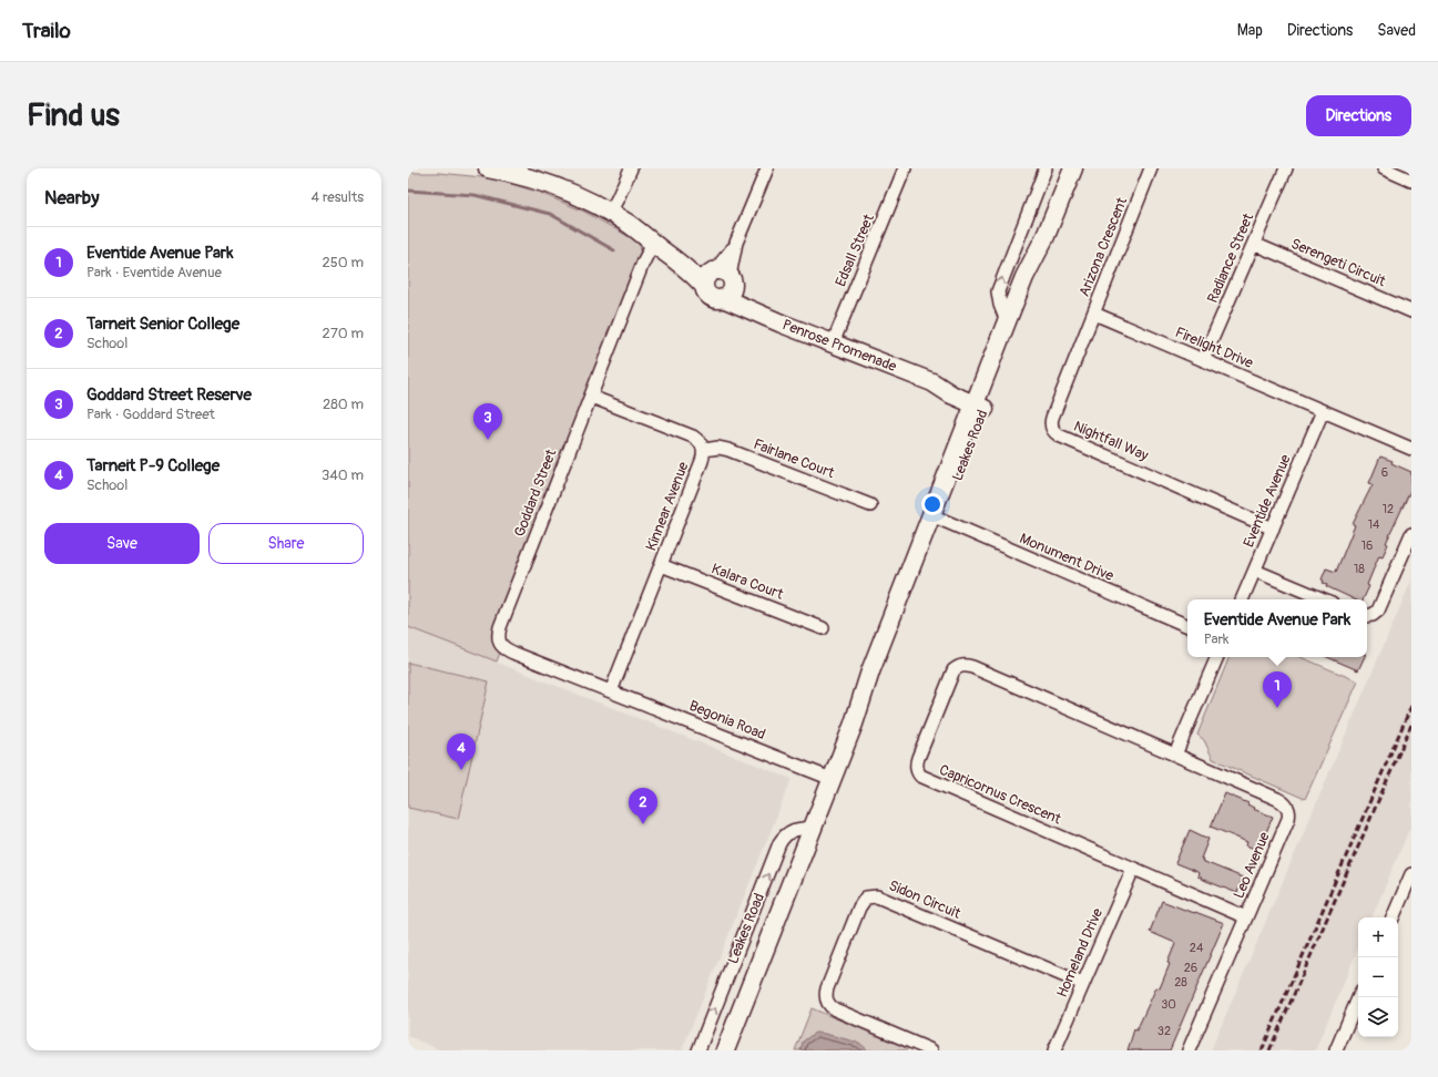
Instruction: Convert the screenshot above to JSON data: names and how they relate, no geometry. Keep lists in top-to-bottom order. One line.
{"streets":{"main road":["Penrose Promenade","Leakes Road"],"street":["Arizona Crescent","Edsall Street","Radiance Street","Serengeti Circuit","Firelight Drive","Nightfall Way","Fairlane Court","Goddard Street","Eventide Avenue","Kinnear Avenue","Monument Drive","Kalara Court","Begonia Road","Capricornus Crescent","Leo Avenue","Sidon Circuit","Homeland Drive"]},"crossings":[["Arizona Crescent","Firelight Drive"],["Arizona Crescent","Nightfall Way"],["Edsall Street","Penrose Promenade"],["Radiance Street","Serengeti Circuit"],["Radiance Street","Firelight Drive"],["Penrose Promenade","Leakes Road"],["Firelight Drive","Nightfall Way"],["Firelight Drive","Eventide Avenue"],["Nightfall Way","Eventide Avenue"],["Leakes Road","Monument Drive"],["Leakes Road","Begonia Road"],["Fairlane Court","Kinnear Avenue"],["Goddard Street","Kinnear Avenue"],["Goddard Street","Begonia Road"],["Kinnear Avenue","Kalara Court"],["Kinnear Avenue","Begonia Road"],["Capricornus Crescent","Leo Avenue"],["Capricornus Crescent","Homeland Drive"],["Sidon Circuit","Homeland Drive"]],"house_numbers":["6","12","14","16","18","24","26","28","30","32"],"page":{"header":"Trailo","nav":["Map","Directions","Saved"],"buttons":["Directions",["Save","Share"]],"title":"Find us","heading":["Nearby","4 results"],"list":[{"mark":"1","name":"Eventide Avenue Park","note":"Park · Eventide Avenue","value":"250 m"},{"mark":"2","name":"Tarneit Senior College","note":"School","value":"270 m"},{"mark":"3","name":"Goddard Street Reserve","note":"Park · Goddard Street","value":"280 m"},{"mark":"4","name":"Tarneit P-9 College","note":"School","value":"340 m"}],"pins":["3","1","4","2"],"popup":["Eventide Avenue Park","Park"],"map_buttons":["+","−"]}}
